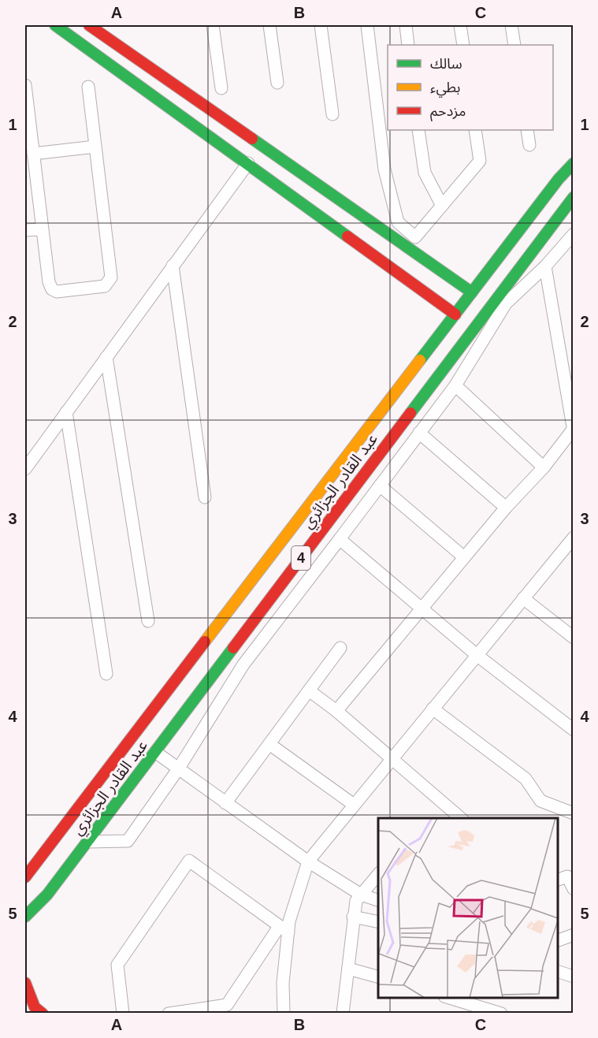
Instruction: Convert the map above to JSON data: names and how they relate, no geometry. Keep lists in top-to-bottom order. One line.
{"streets":{"main road":["عبد القادر الجزائري","4"]},"legend":["سالك","بطيء","مزدحم"],"grid":{"columns":["A","B","C"],"rows":["1","2","3","4","5"]}}
